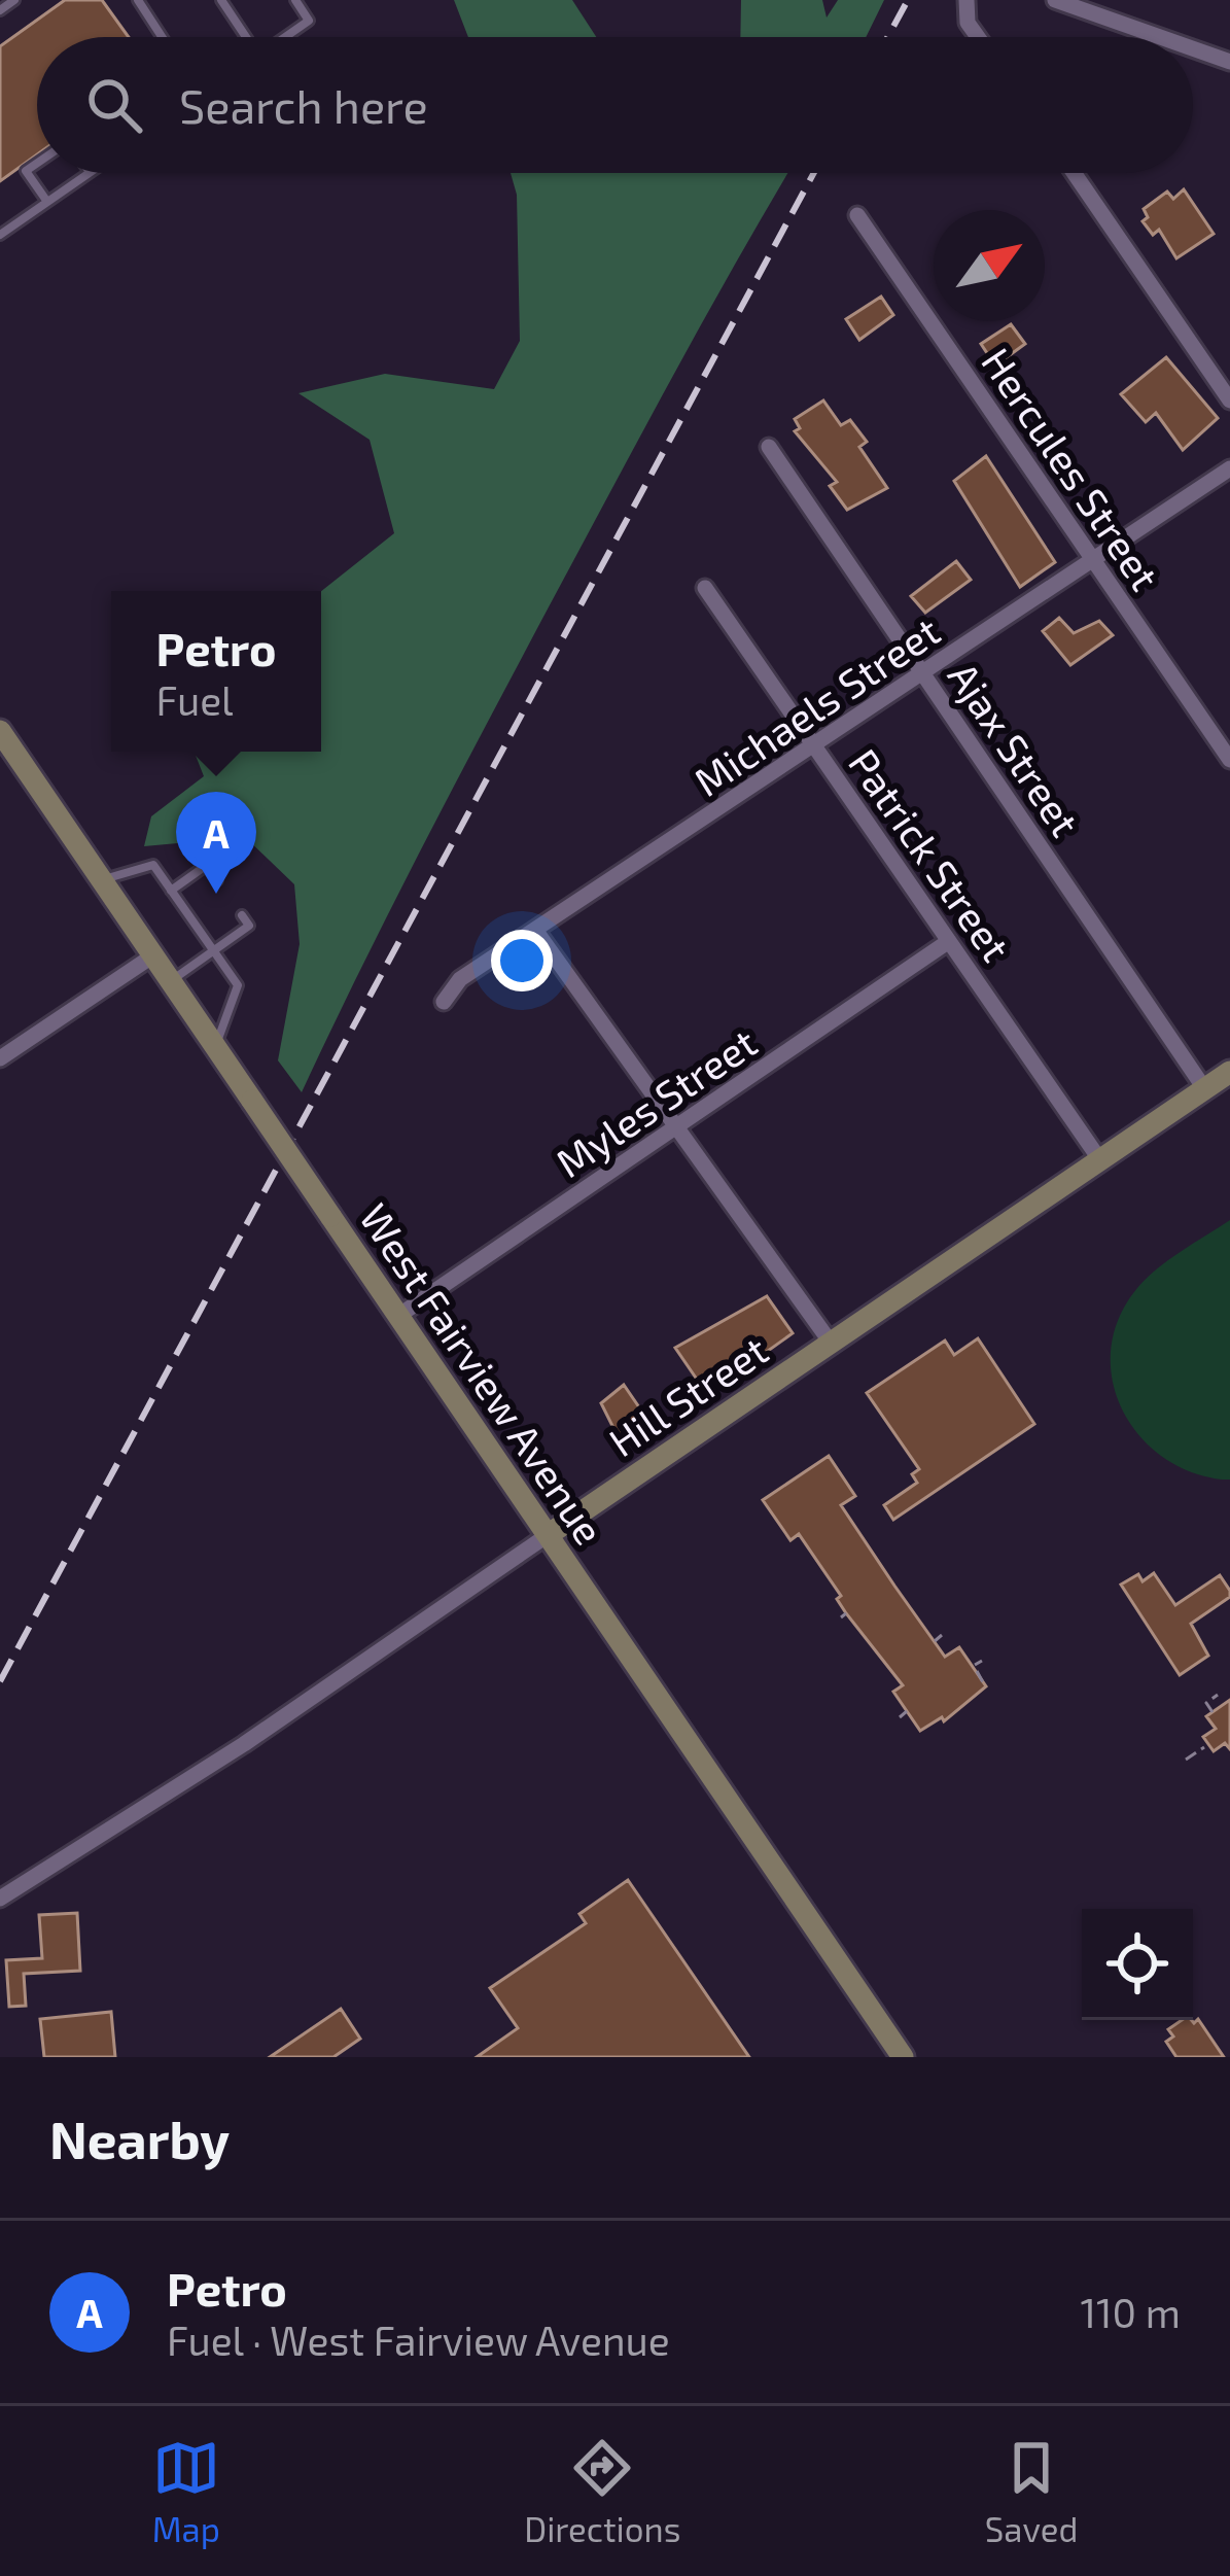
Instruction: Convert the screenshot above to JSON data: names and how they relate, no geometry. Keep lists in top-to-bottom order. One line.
{"streets":{"main road":["West Fairview Avenue","Hill Street"],"street":["Hercules Street","Michaels Street","Ajax Street","Patrick Street","Myles Street"]},"crossings":[["Hercules Street","Michaels Street"],["Michaels Street","Ajax Street"],["Michaels Street","Patrick Street"],["Ajax Street","Hill Street"],["Patrick Street","Myles Street"],["Patrick Street","Hill Street"],["Myles Street","West Fairview Avenue"],["West Fairview Avenue","Hill Street"]],"north":"top right","page":{"search":"Search here","popup":["Petro","Fuel"],"pins":"A","heading":"Nearby","list":[{"mark":"A","name":"Petro","note":"Fuel · West Fairview Avenue","value":"110 m"}],"nav":["Map","Directions","Saved"]}}
